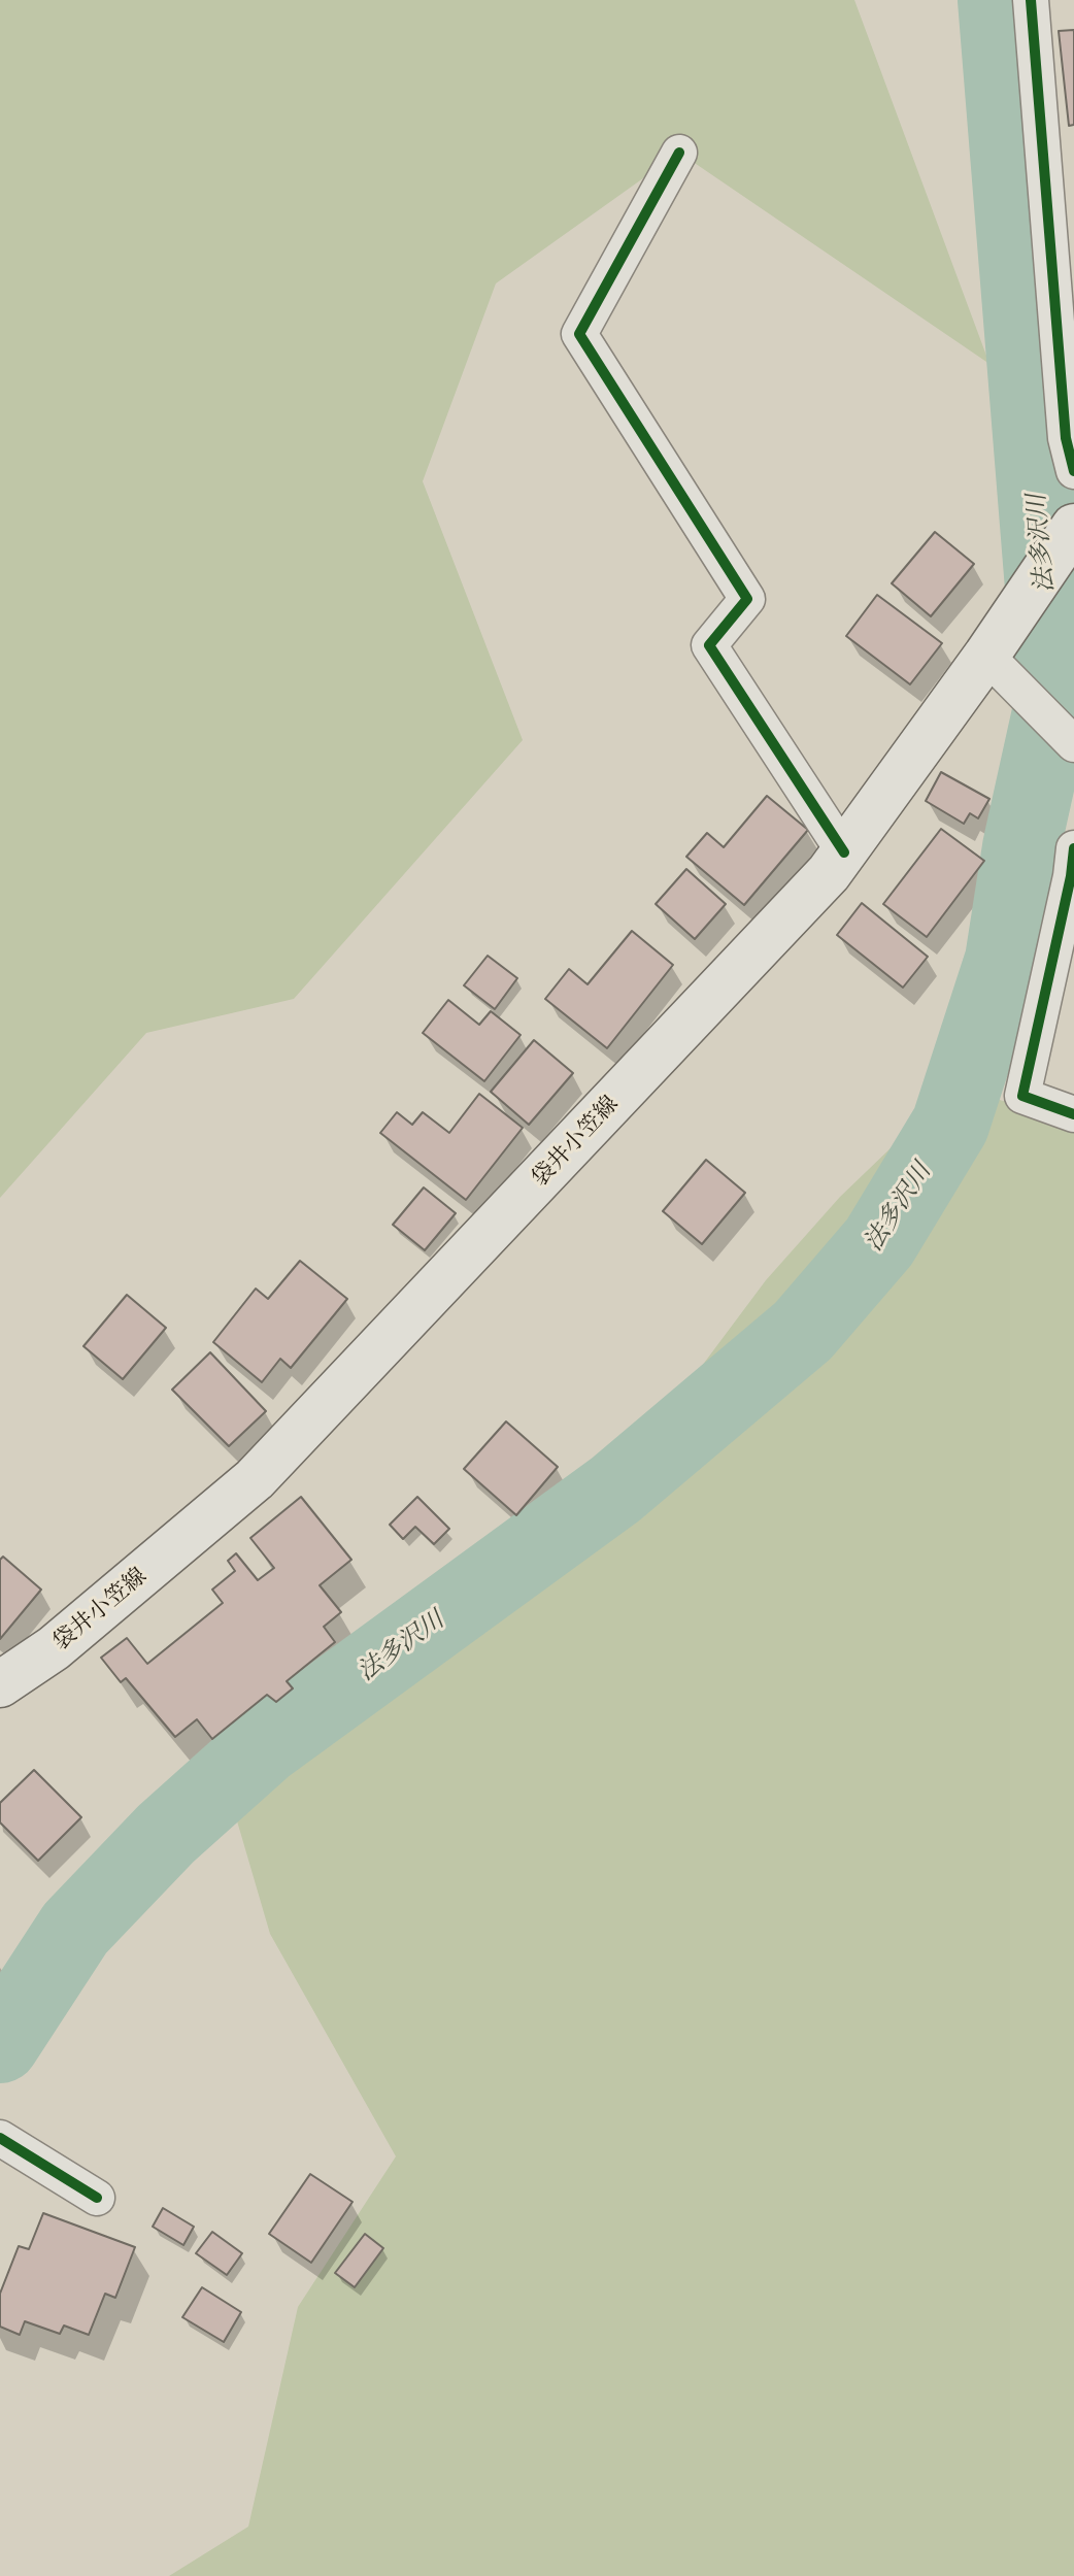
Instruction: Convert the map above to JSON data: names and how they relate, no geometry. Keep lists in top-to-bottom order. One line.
{"streets":{"main road":["袋井小笠線"]},"water":["法多沢川"]}
